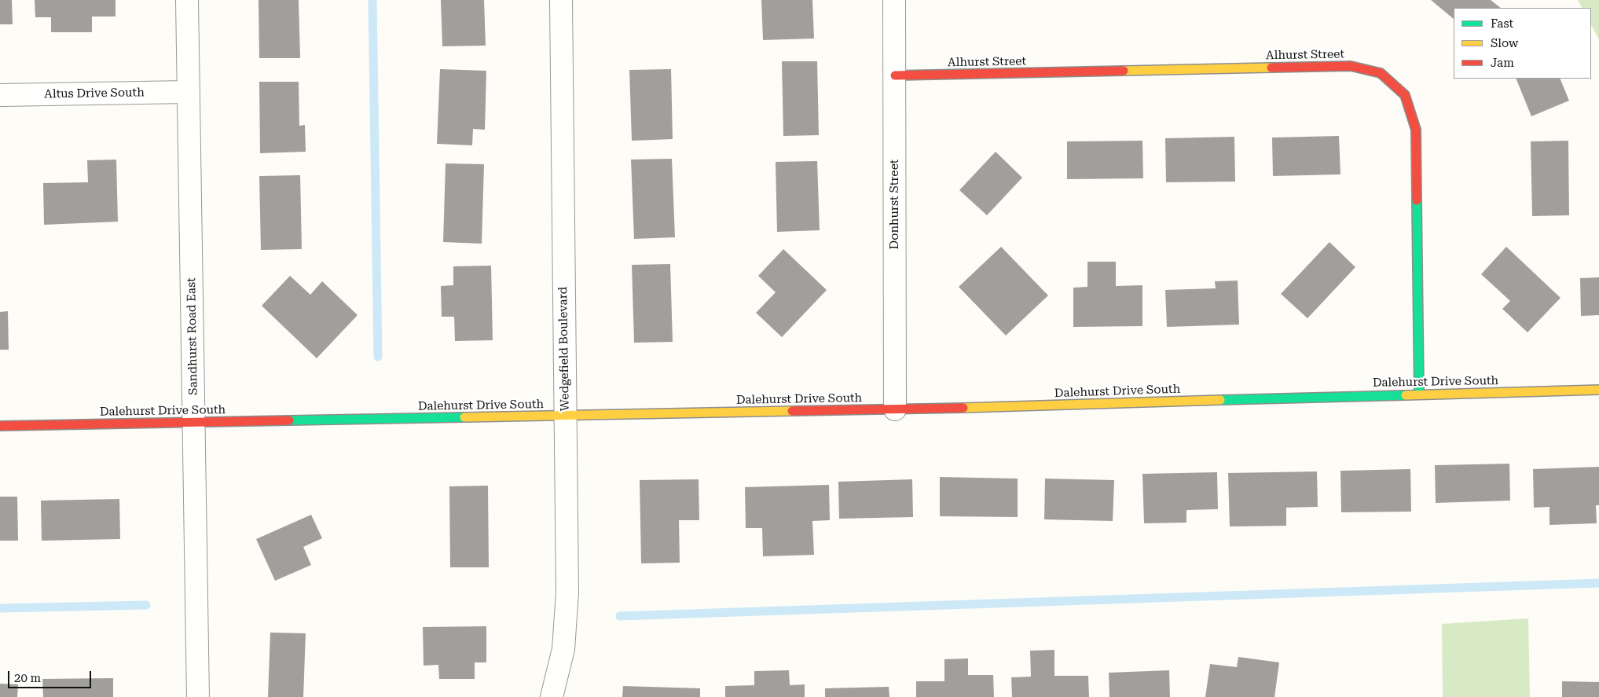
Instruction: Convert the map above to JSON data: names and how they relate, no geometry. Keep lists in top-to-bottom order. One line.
{"streets":{"street":["Alhurst Street","Altus Drive South","Donhurst Street","Sandhurst Road East","Wedgefield Boulevard","Dalehurst Drive South"]},"crossings":[["Alhurst Street","Donhurst Street"],["Alhurst Street","Dalehurst Drive South"],["Altus Drive South","Sandhurst Road East"],["Donhurst Street","Dalehurst Drive South"],["Sandhurst Road East","Dalehurst Drive South"],["Wedgefield Boulevard","Dalehurst Drive South"]],"legend":["Fast","Slow","Jam"],"scale_bar":"20 m"}
